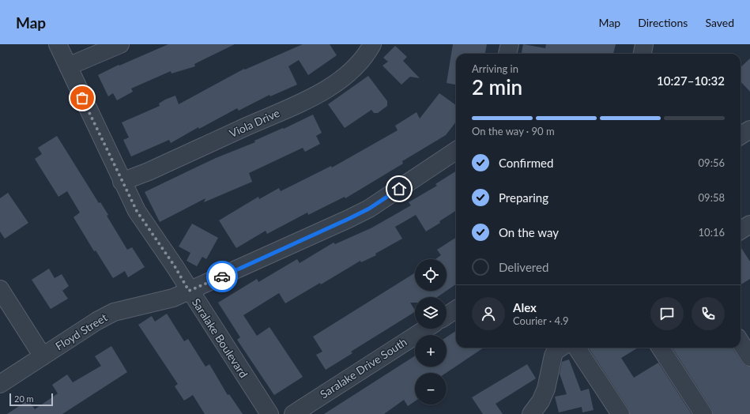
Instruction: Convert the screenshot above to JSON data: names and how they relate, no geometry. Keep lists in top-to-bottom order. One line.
{"streets":{"street":["Viola Drive","Floyd Street","Saralake Boulevard","Saralake Drive South"]},"crossings":[["Viola Drive","Saralake Boulevard"],["Floyd Street","Saralake Boulevard"]],"scale_bar":"20 m","page":{"header":"Map","nav":["Map","Directions","Saved"],"heading":["2 min","Arriving in","10:27–10:32"],"panel":["Alex","Courier · 4.9"],"bar":"On the way · 90 m","list":[["Confirmed","09:56"],["Preparing","09:58"],["On the way","10:16"],"Delivered"],"map_buttons":["+","−"],"scale":"20 m"}}
